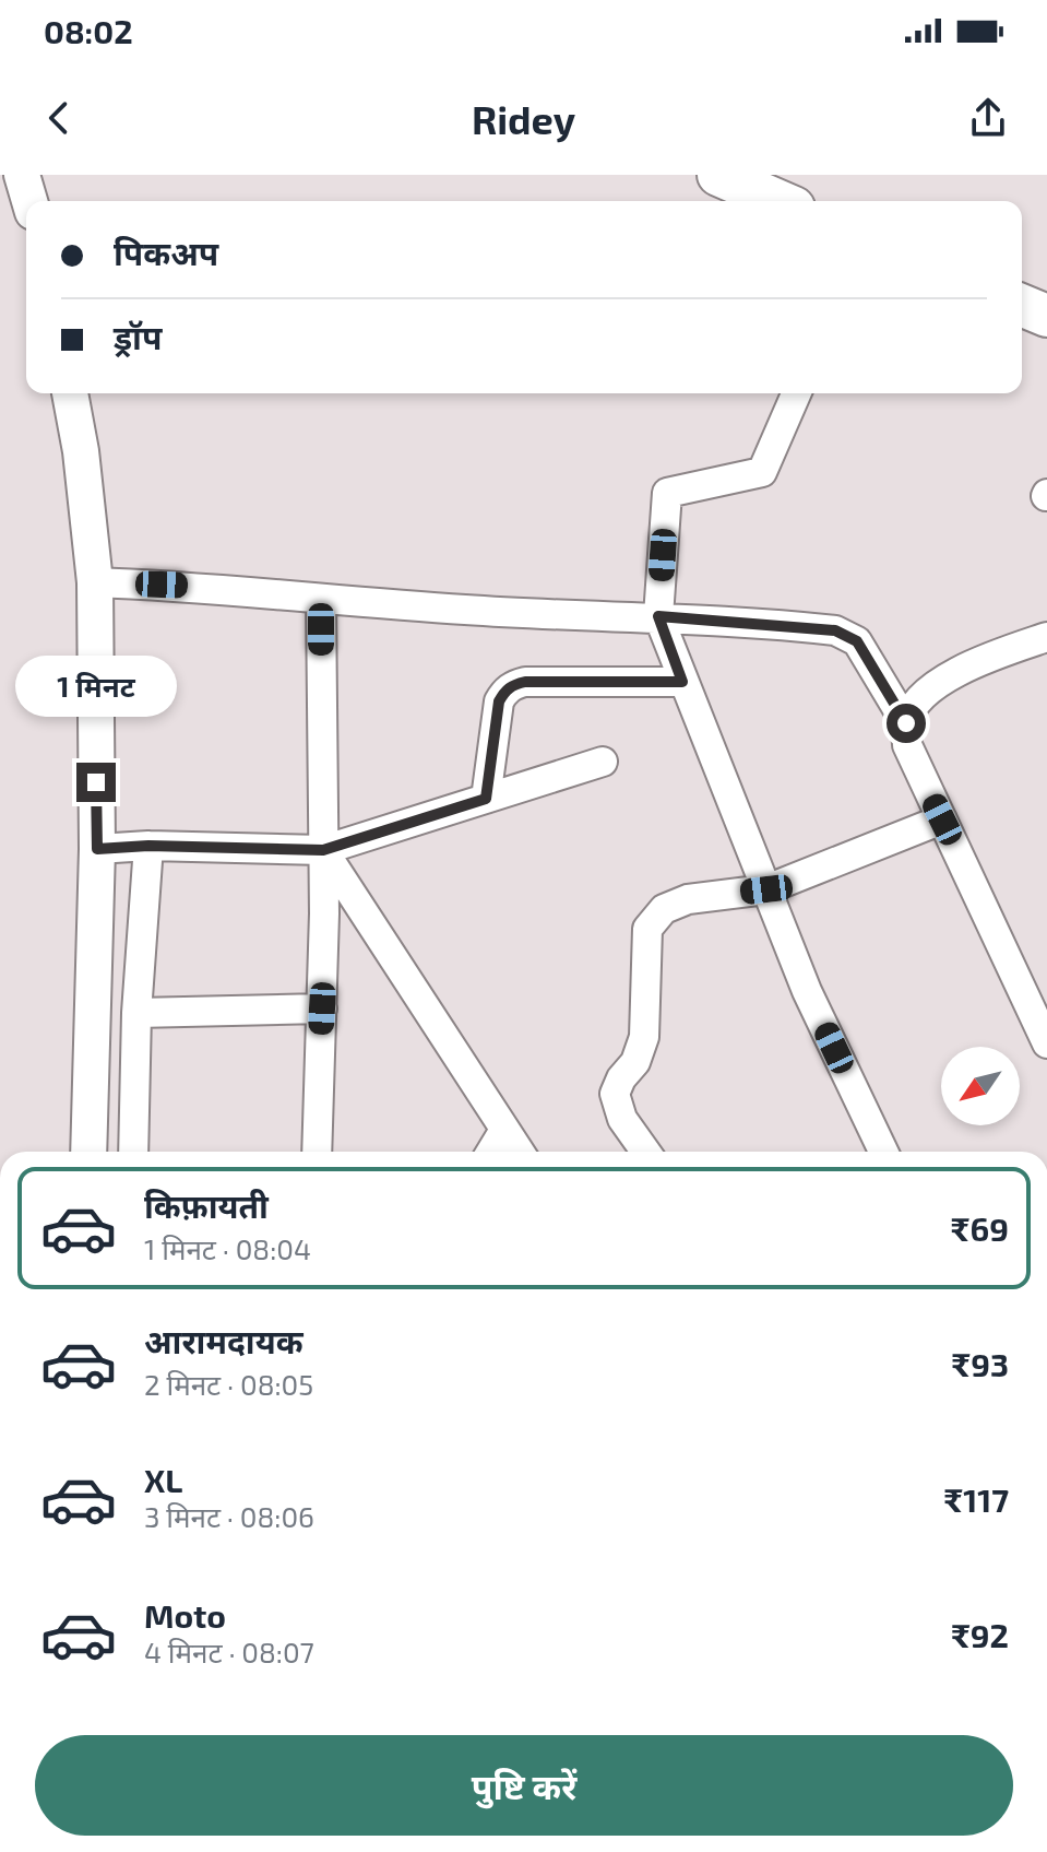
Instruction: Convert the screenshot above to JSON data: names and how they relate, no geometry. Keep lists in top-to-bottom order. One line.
{"north":"bottom left","page":{"status":"08:02","header":"Ridey","banner":["पिकअप","ड्रॉप"],"bubble":"1 मिनट","list":[{"name":"किफ़ायती","note":"1 मिनट · 08:04","value":"₹69"},{"name":"आरामदायक","note":"2 मिनट · 08:05","value":"₹93"},{"name":"XL","note":"3 मिनट · 08:06","value":"₹117"},{"name":"Moto","note":"4 मिनट · 08:07","value":"₹92"}],"buttons":"पुष्टि करें"}}
